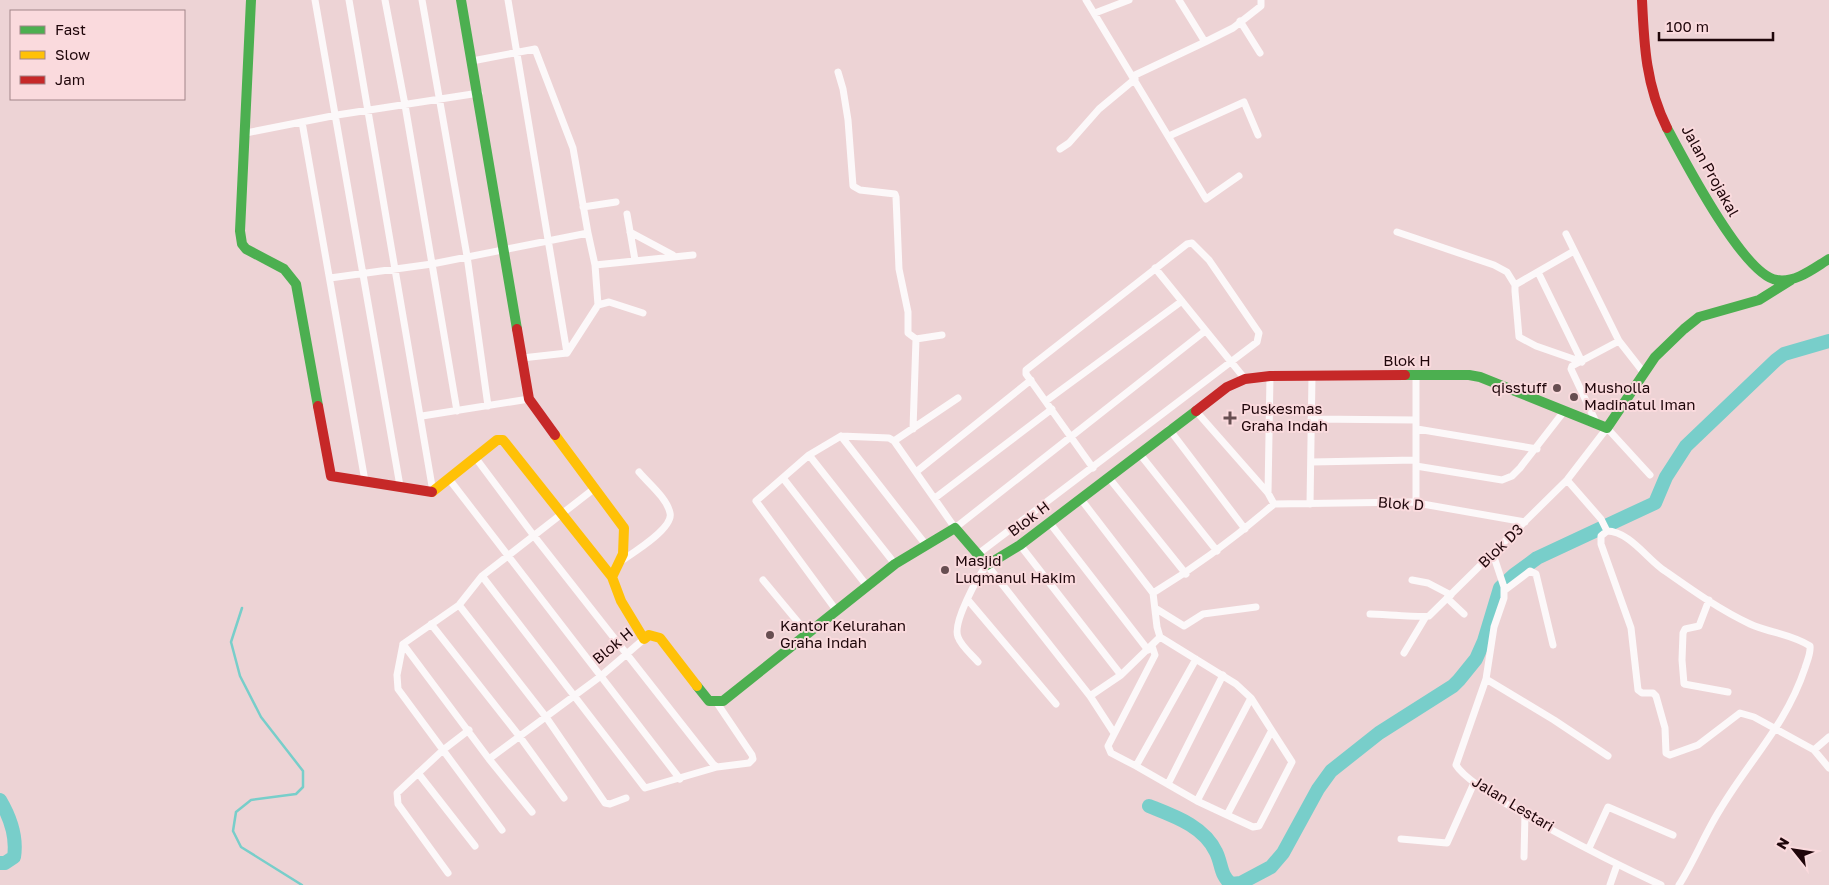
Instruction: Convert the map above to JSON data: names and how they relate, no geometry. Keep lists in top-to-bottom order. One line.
{"streets":{"street":["Jalan Projakal","Blok H","Blok D","Blok D3","Jalan Lestari"]},"crossings":[["Blok H","Blok D3"],["Blok D","Blok D3"]],"places":{"other":["qisstuff","Musholla Madinatul Iman","Masjid Luqmanul Hakim","Kantor Kelurahan Graha Indah"],"health":["Puskesmas Graha Indah"]},"legend":["Fast","Slow","Jam"],"scale_bar":"100 m","north":"top left"}
